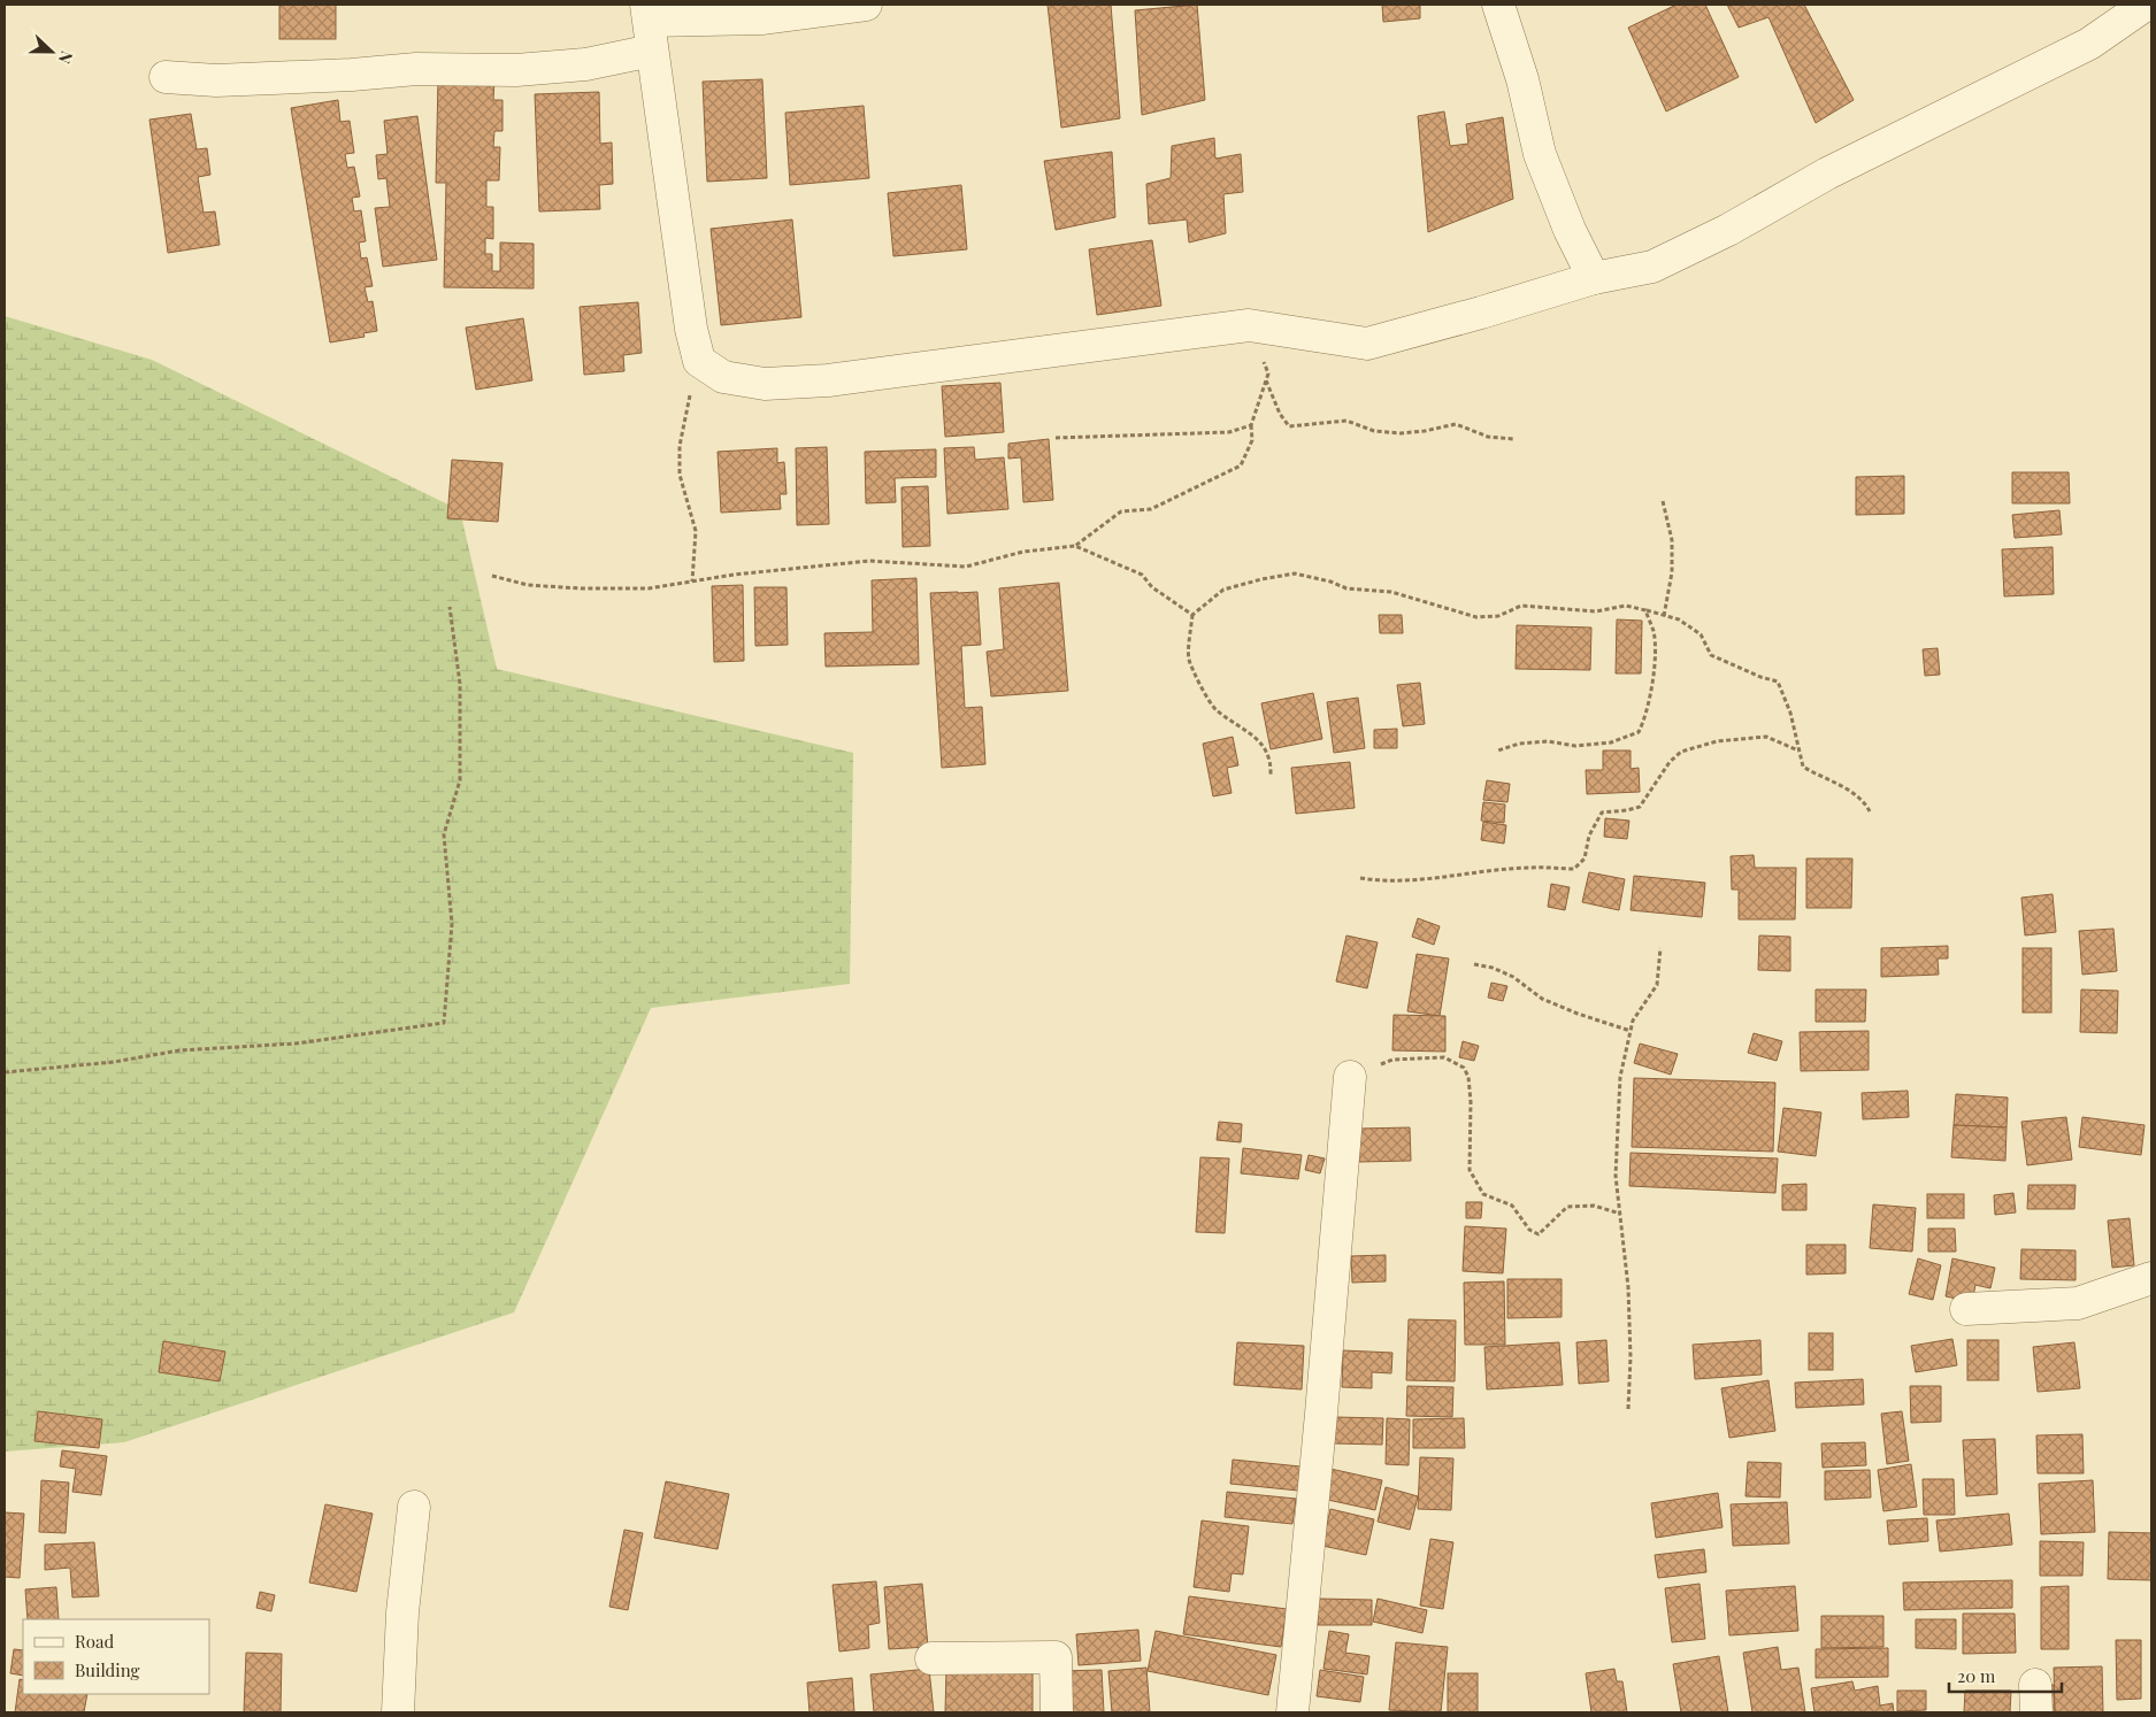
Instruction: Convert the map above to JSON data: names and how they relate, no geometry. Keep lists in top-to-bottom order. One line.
{"legend":["Road","Building"],"scale_bar":"20 m","north":"right"}
